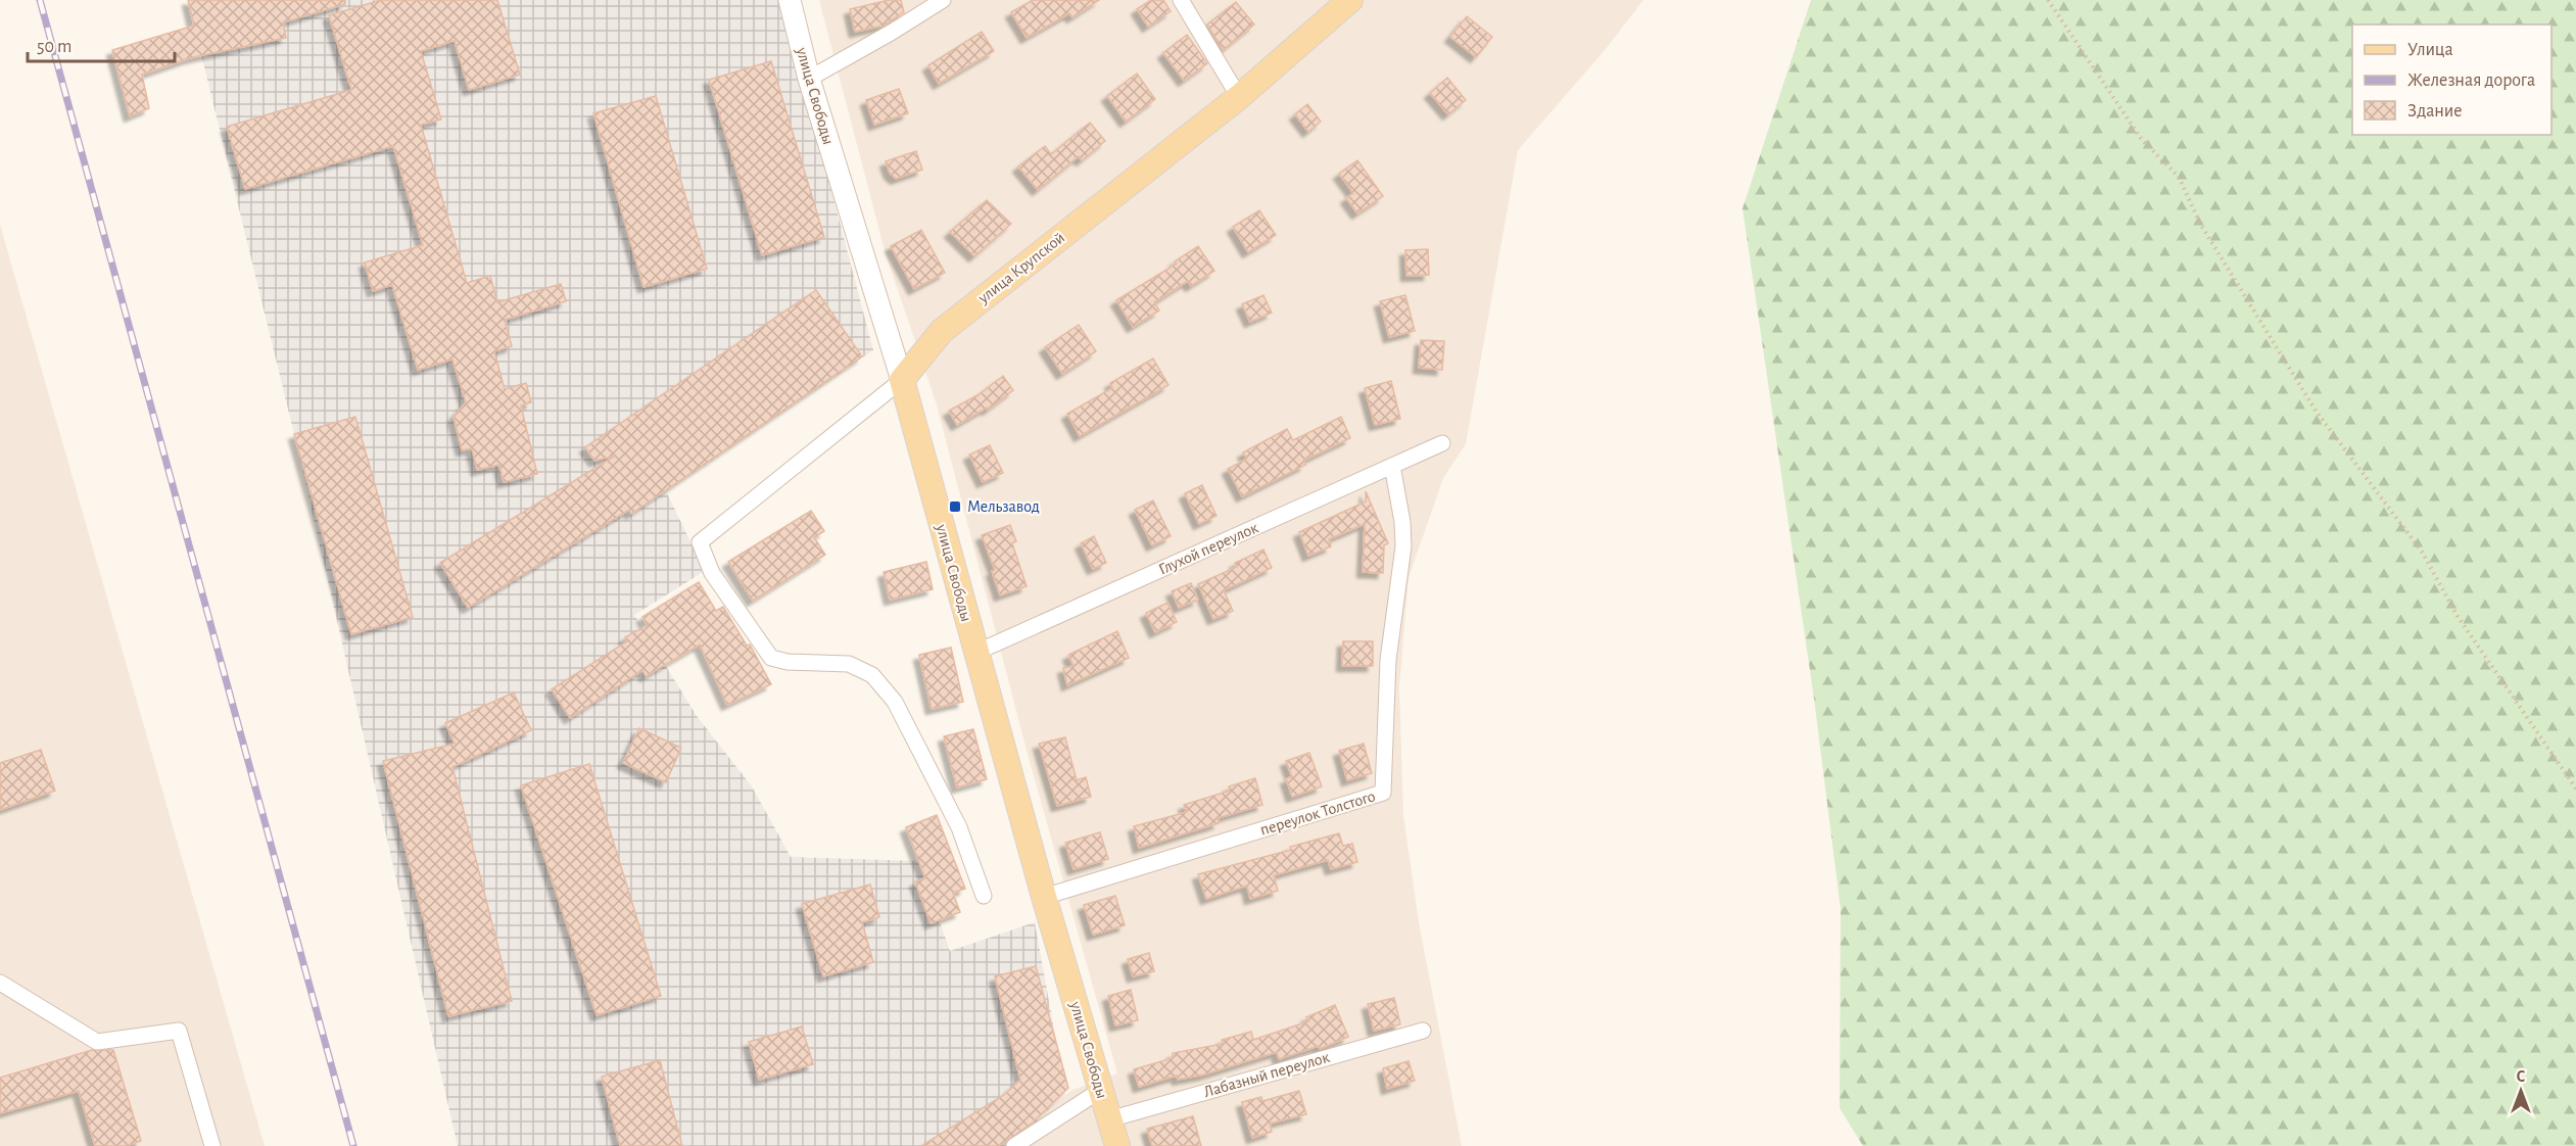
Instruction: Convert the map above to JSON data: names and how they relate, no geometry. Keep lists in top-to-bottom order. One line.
{"streets":{"main road":["улица Свободы","улица Крупской"],"street":["Глухой переулок","переулок Толстого","Лабазный переулок"]},"crossings":[["улица Свободы","улица Крупской"],["улица Свободы","Глухой переулок"],["улица Свободы","переулок Толстого"],["улица Свободы","Лабазный переулок"],["Глухой переулок","переулок Толстого"]],"places":{"transit":["Мельзавод"]},"legend":["Улица","Железная дорога","Здание"],"scale_bar":"50 m","north":"top"}
